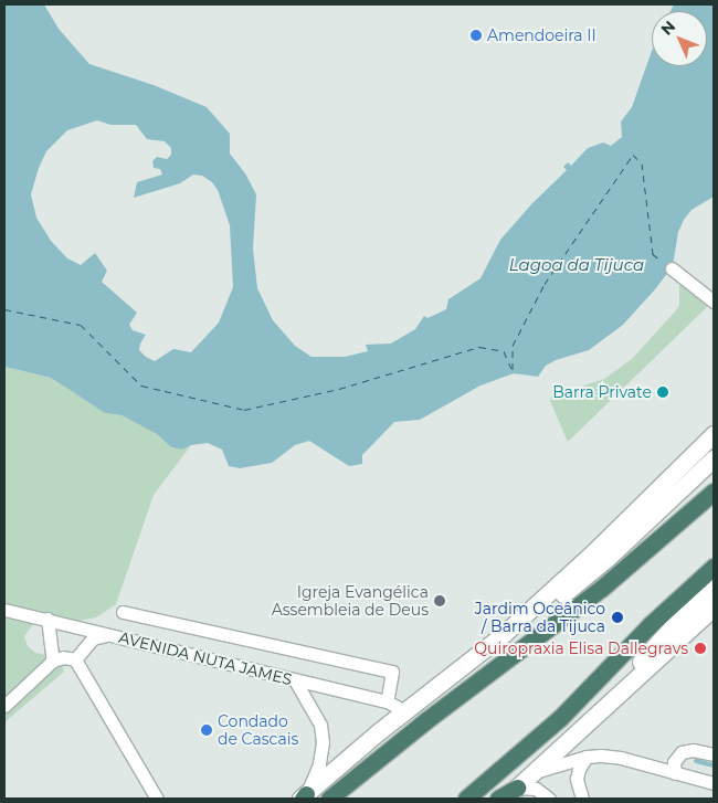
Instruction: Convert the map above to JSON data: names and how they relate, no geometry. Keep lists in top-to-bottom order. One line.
{"streets":{"street":["AVENIDA NUTA JAMES"]},"water":["Lagoa da Tijuca"],"places":["Amendoeira II","Barra Private","Igreja Evangélica Assembleia de Deus","Jardim Oceânico / Barra da Tijuca","Quiropraxia Elisa Dallegravs","Condado de Cascais"],"north":"top left"}
